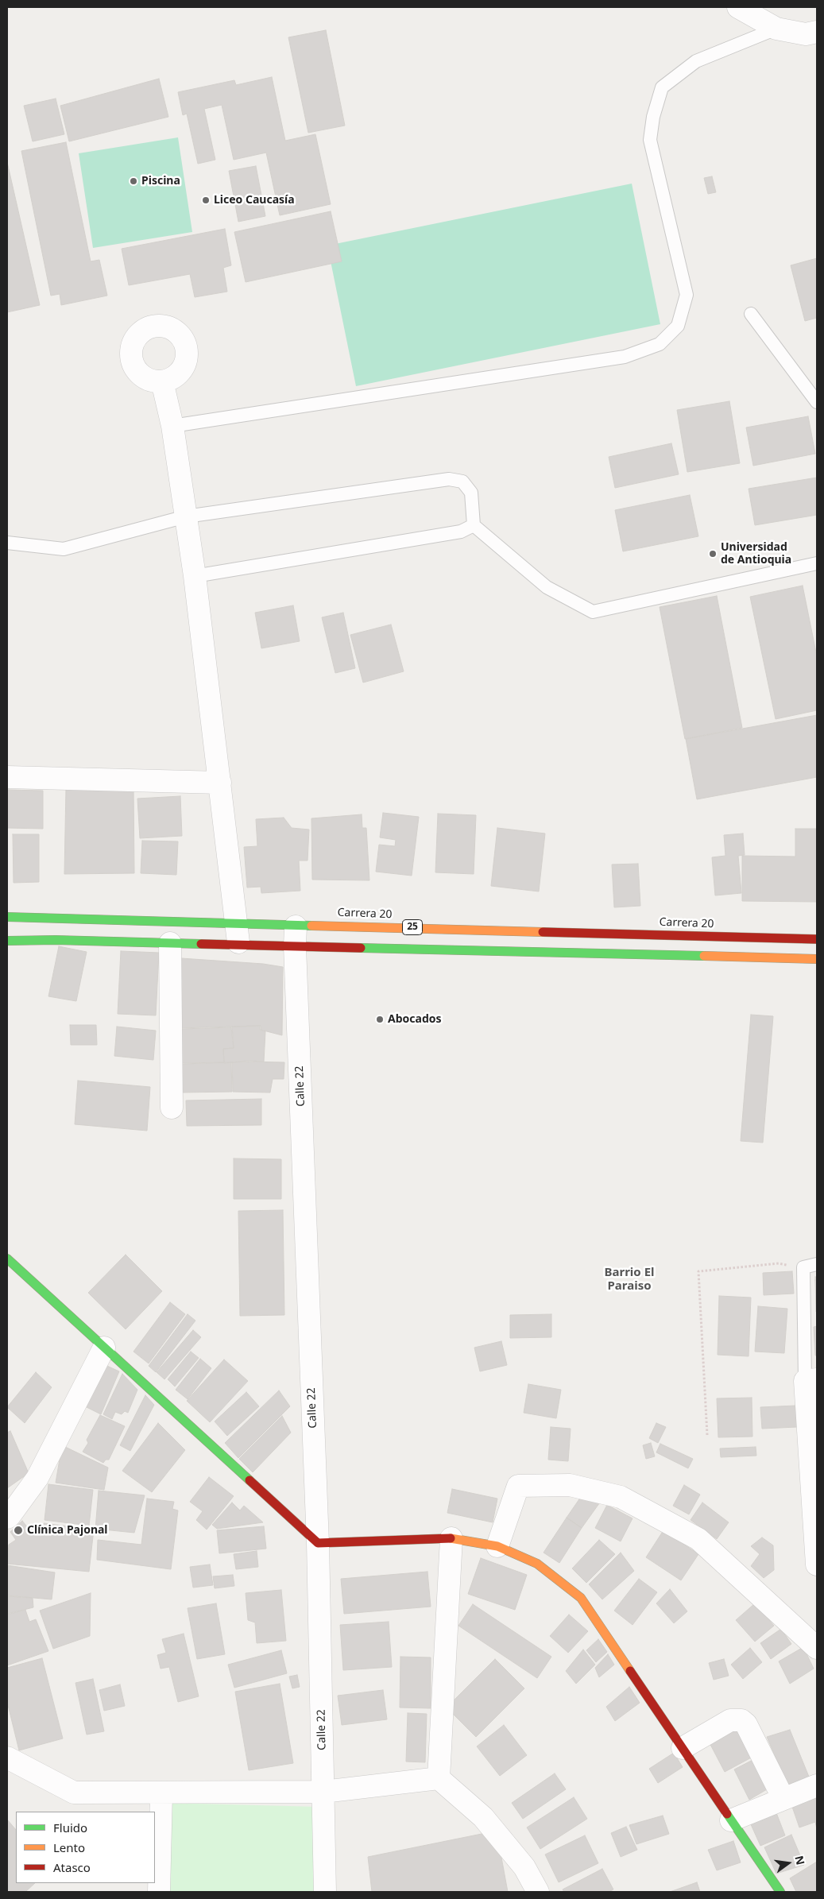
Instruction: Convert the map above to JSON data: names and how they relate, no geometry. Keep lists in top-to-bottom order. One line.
{"streets":{"main road":["Carrera 20","25"],"street":["Calle 22"]},"crossings":[["Carrera 20","Calle 22"],["25","Calle 22"]],"districts":["Barrio El Paraiso"],"places":["Piscina","Liceo Caucasía","Universidad de Antioquia","Abocados","Clínica Pajonal"],"legend":["Fluido","Lento","Atasco"],"north":"right"}
